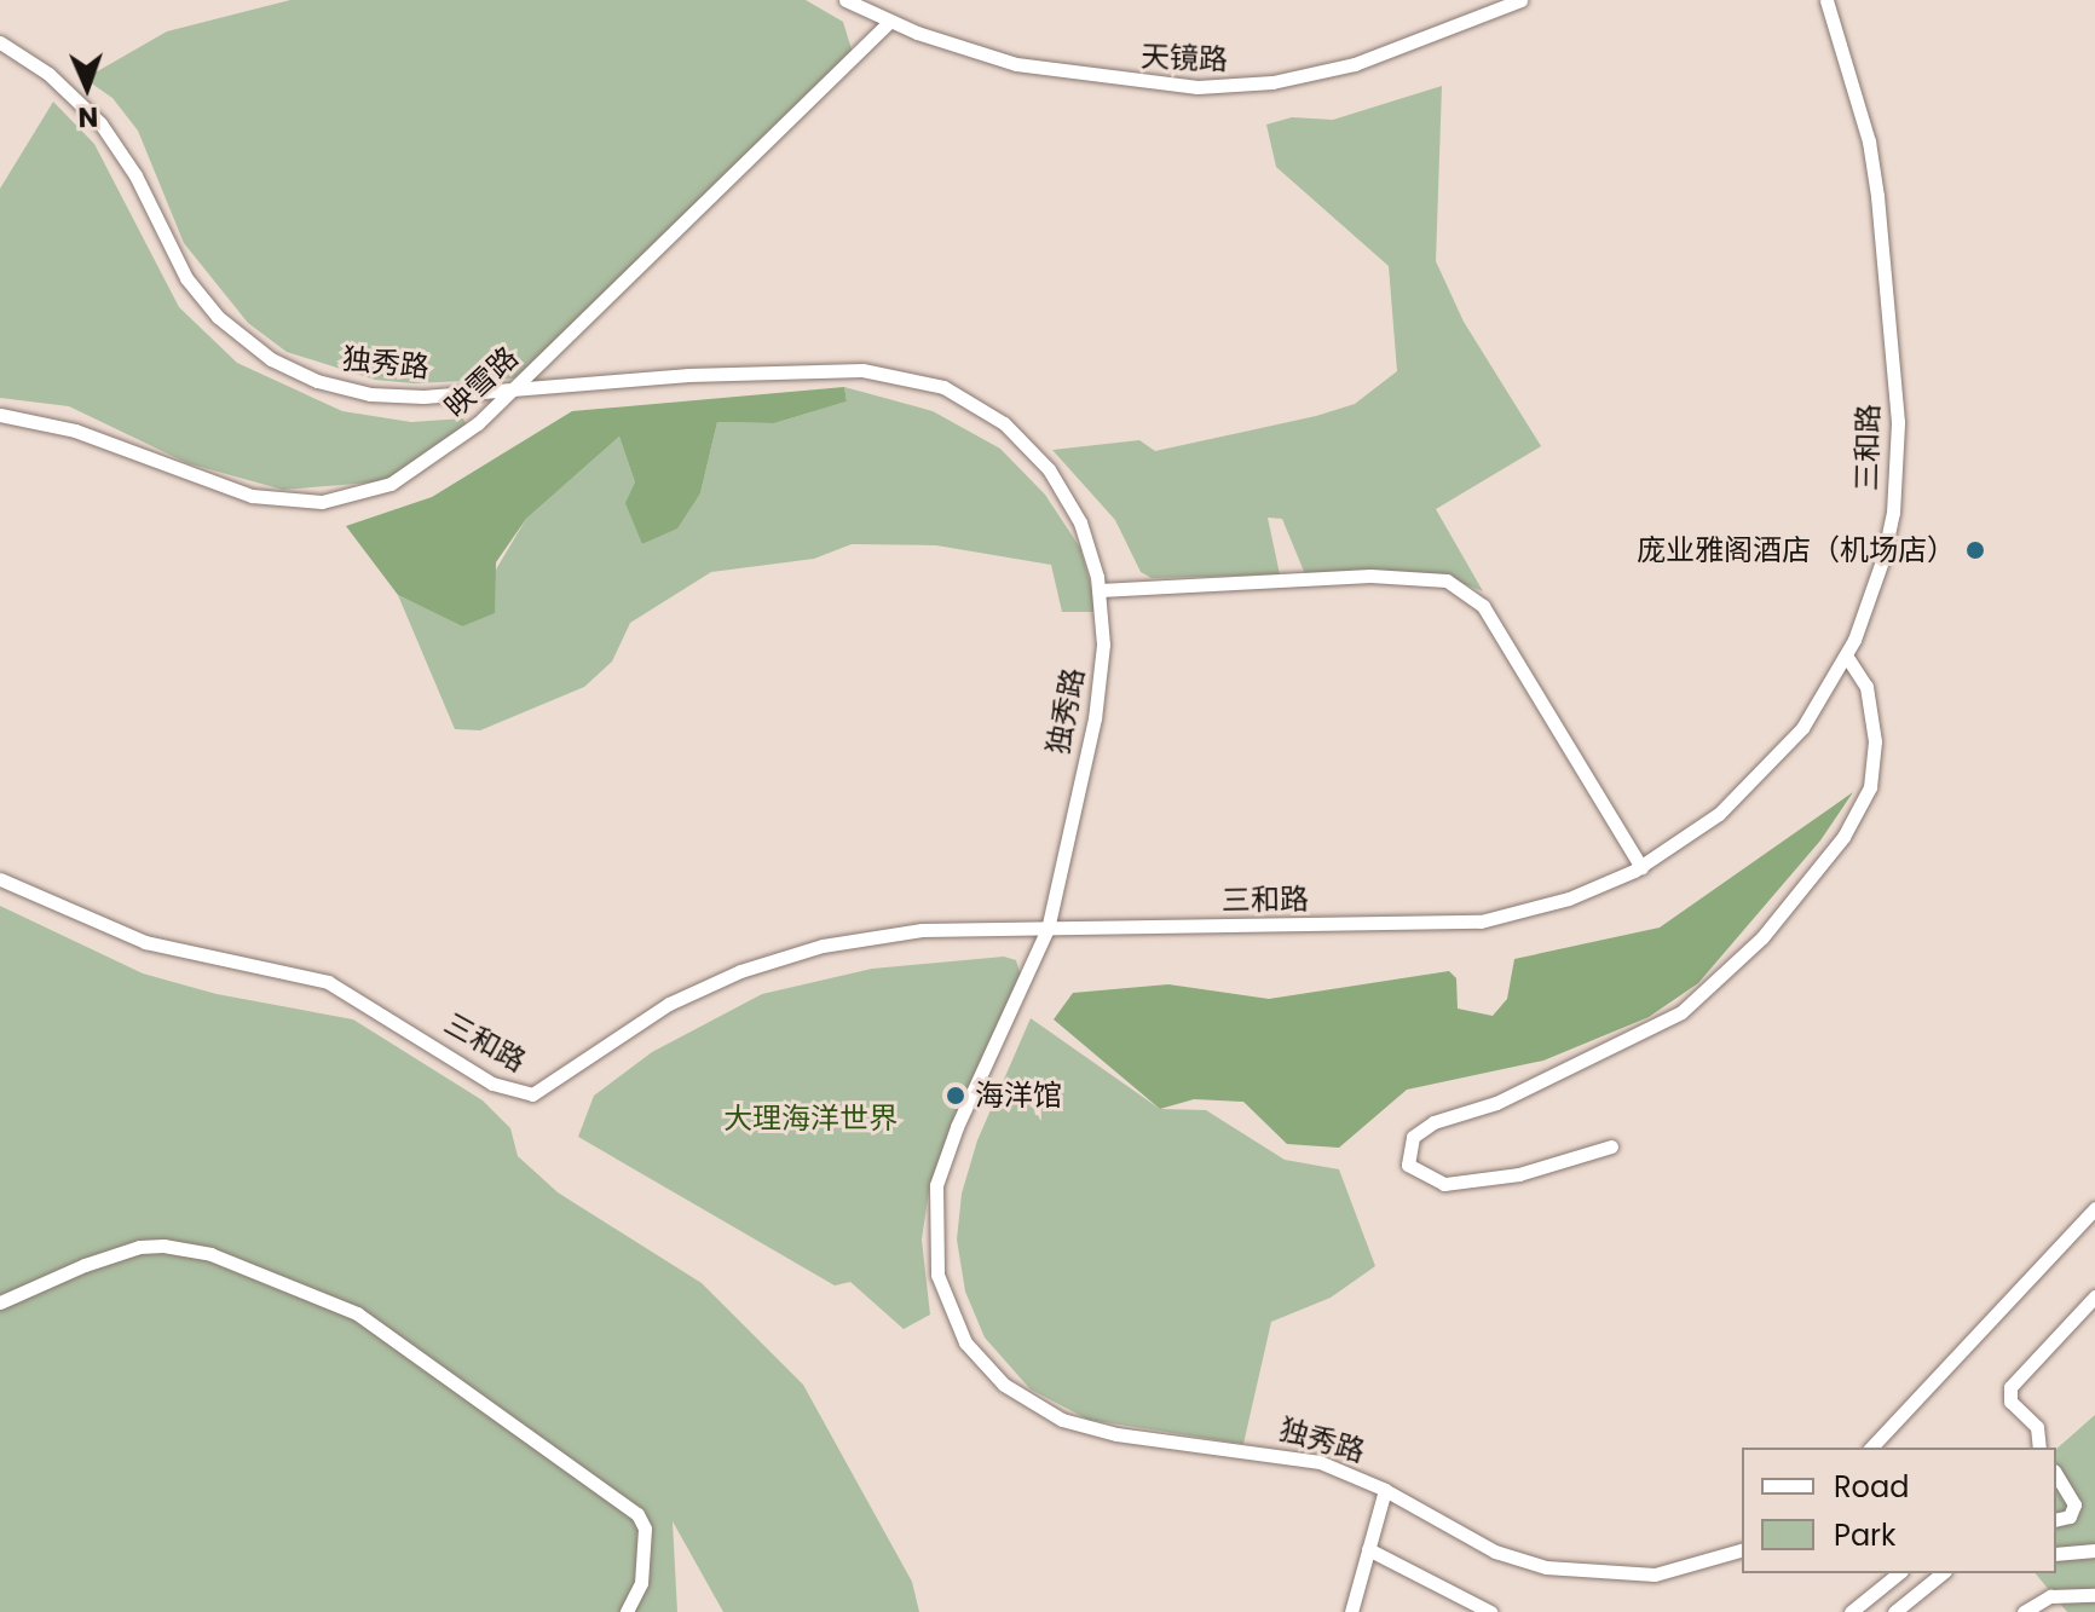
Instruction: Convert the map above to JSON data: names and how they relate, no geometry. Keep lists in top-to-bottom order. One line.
{"streets":{"street":["天镜路","独秀路","映雪路","三和路"]},"crossings":[["天镜路","映雪路"],["独秀路","映雪路"],["独秀路","三和路"]],"parks":["大理海洋世界"],"places":["庞业雅阁酒店（机场店）","海洋馆"],"legend":["Road","Park"],"north":"bottom"}
